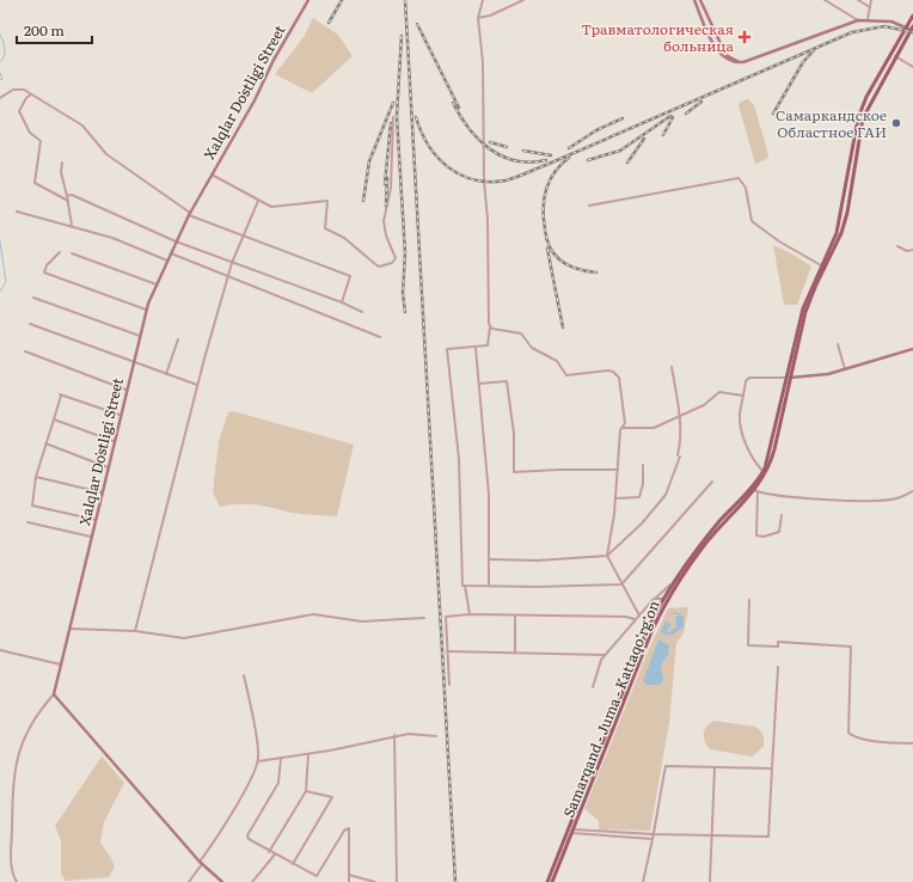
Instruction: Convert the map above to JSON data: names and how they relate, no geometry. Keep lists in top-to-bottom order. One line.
{"streets":{"main road":["Xalqlar Doʻstligi Street","Samarqand - Juma - Kattaqo‘rg‘on"]},"places":{"health":["Травматологическая больница"],"other":["Самаркандское Областное ГАИ"]},"scale_bar":"200 m"}
